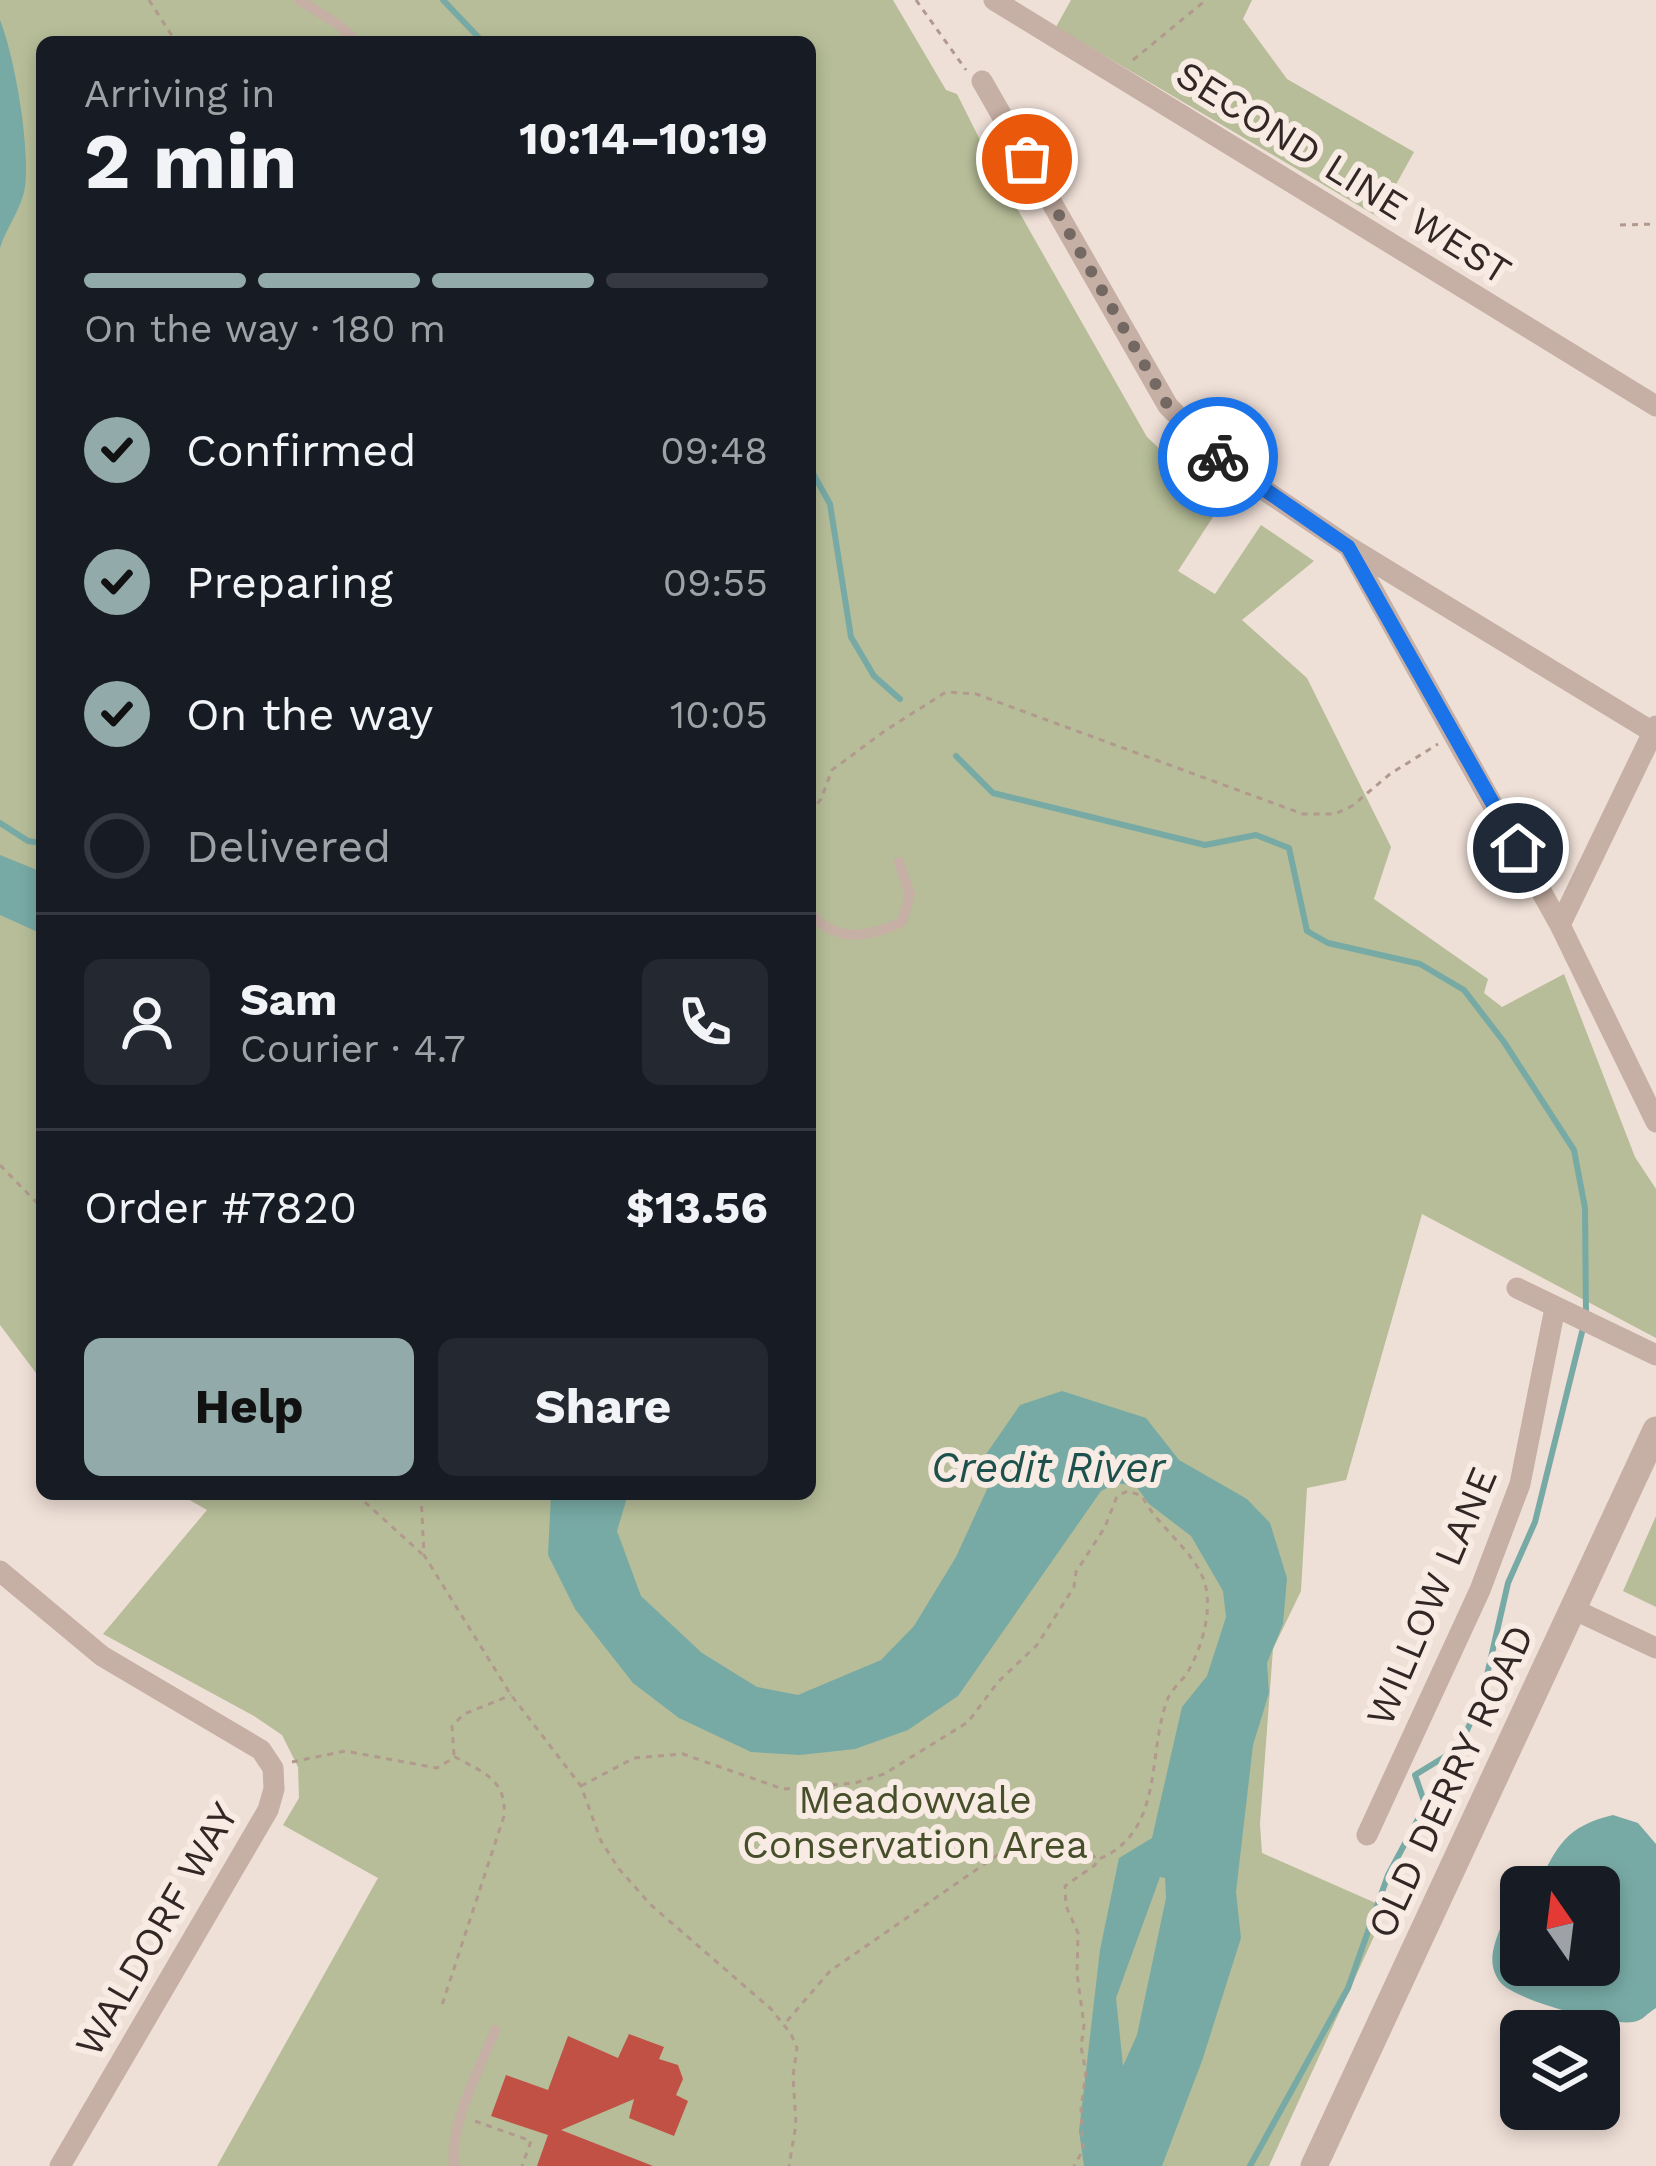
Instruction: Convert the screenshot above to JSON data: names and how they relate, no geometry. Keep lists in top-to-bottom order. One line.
{"streets":{"street":["SECOND LINE WEST","WILLOW LANE","OLD DERRY ROAD","WALDORF WAY"]},"water":["Credit River"],"parks":["Meadowvale Conservation Area"],"north":"top","page":{"heading":["2 min","Arriving in","10:14–10:19"],"panel":["Sam","Courier · 4.7","Order #7820","$13.56"],"bar":"On the way · 180 m","list":[["Confirmed","09:48"],["Preparing","09:55"],["On the way","10:05"],"Delivered"],"buttons":["Help","Share"]}}
